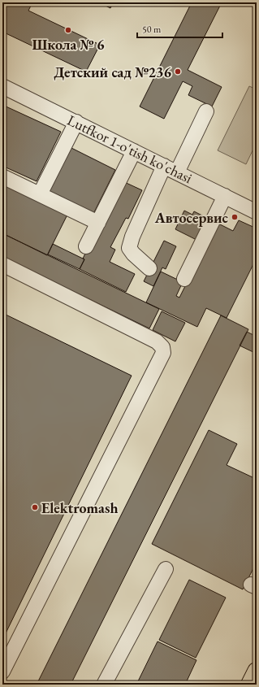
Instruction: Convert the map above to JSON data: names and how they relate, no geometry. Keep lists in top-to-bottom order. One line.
{"streets":{"street":["Lutfkor 1-o'tish ko'chasi"]},"places":["Школа № 6","Детский сад №236","Автосервис","Elektromash"],"scale_bar":"50 m"}
